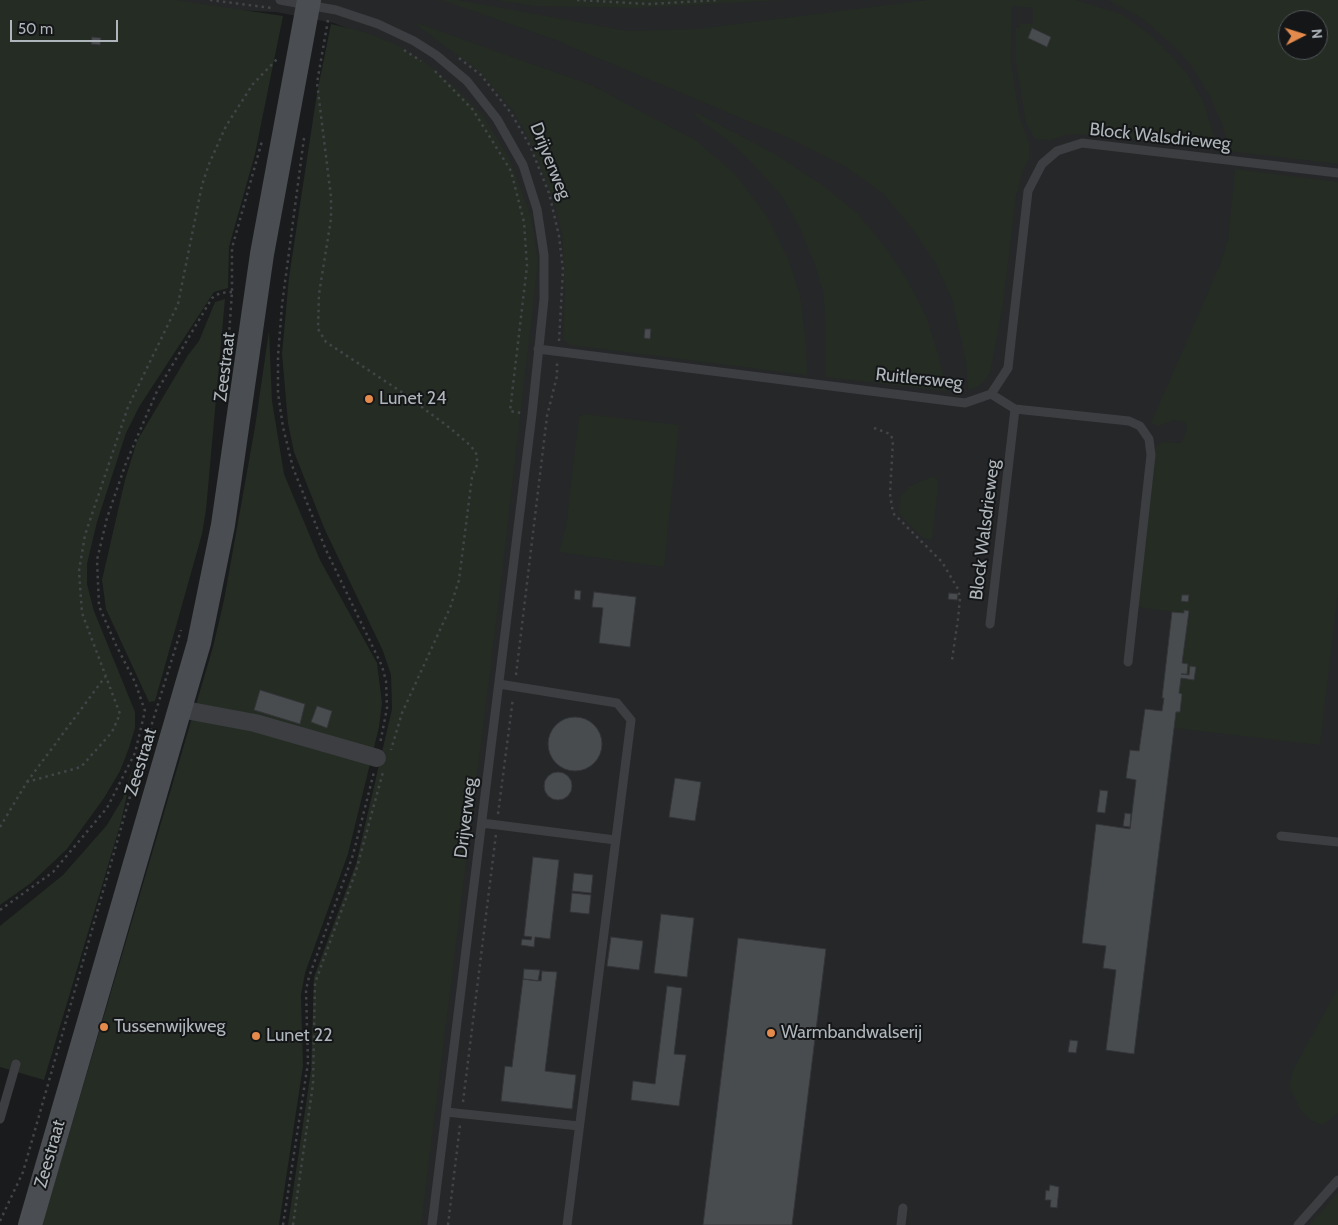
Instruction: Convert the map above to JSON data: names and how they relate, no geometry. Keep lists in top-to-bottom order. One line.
{"streets":{"main road":["Zeestraat"],"lane":["Block Walsdrieweg","Drijverweg","Ruitlersweg"]},"crossings":[["Block Walsdrieweg","Ruitlersweg"],["Drijverweg","Ruitlersweg"]],"places":["Lunet 24","Tussenwijkweg","Warmbandwalserij","Lunet 22"],"scale_bar":"50 m","north":"right"}
